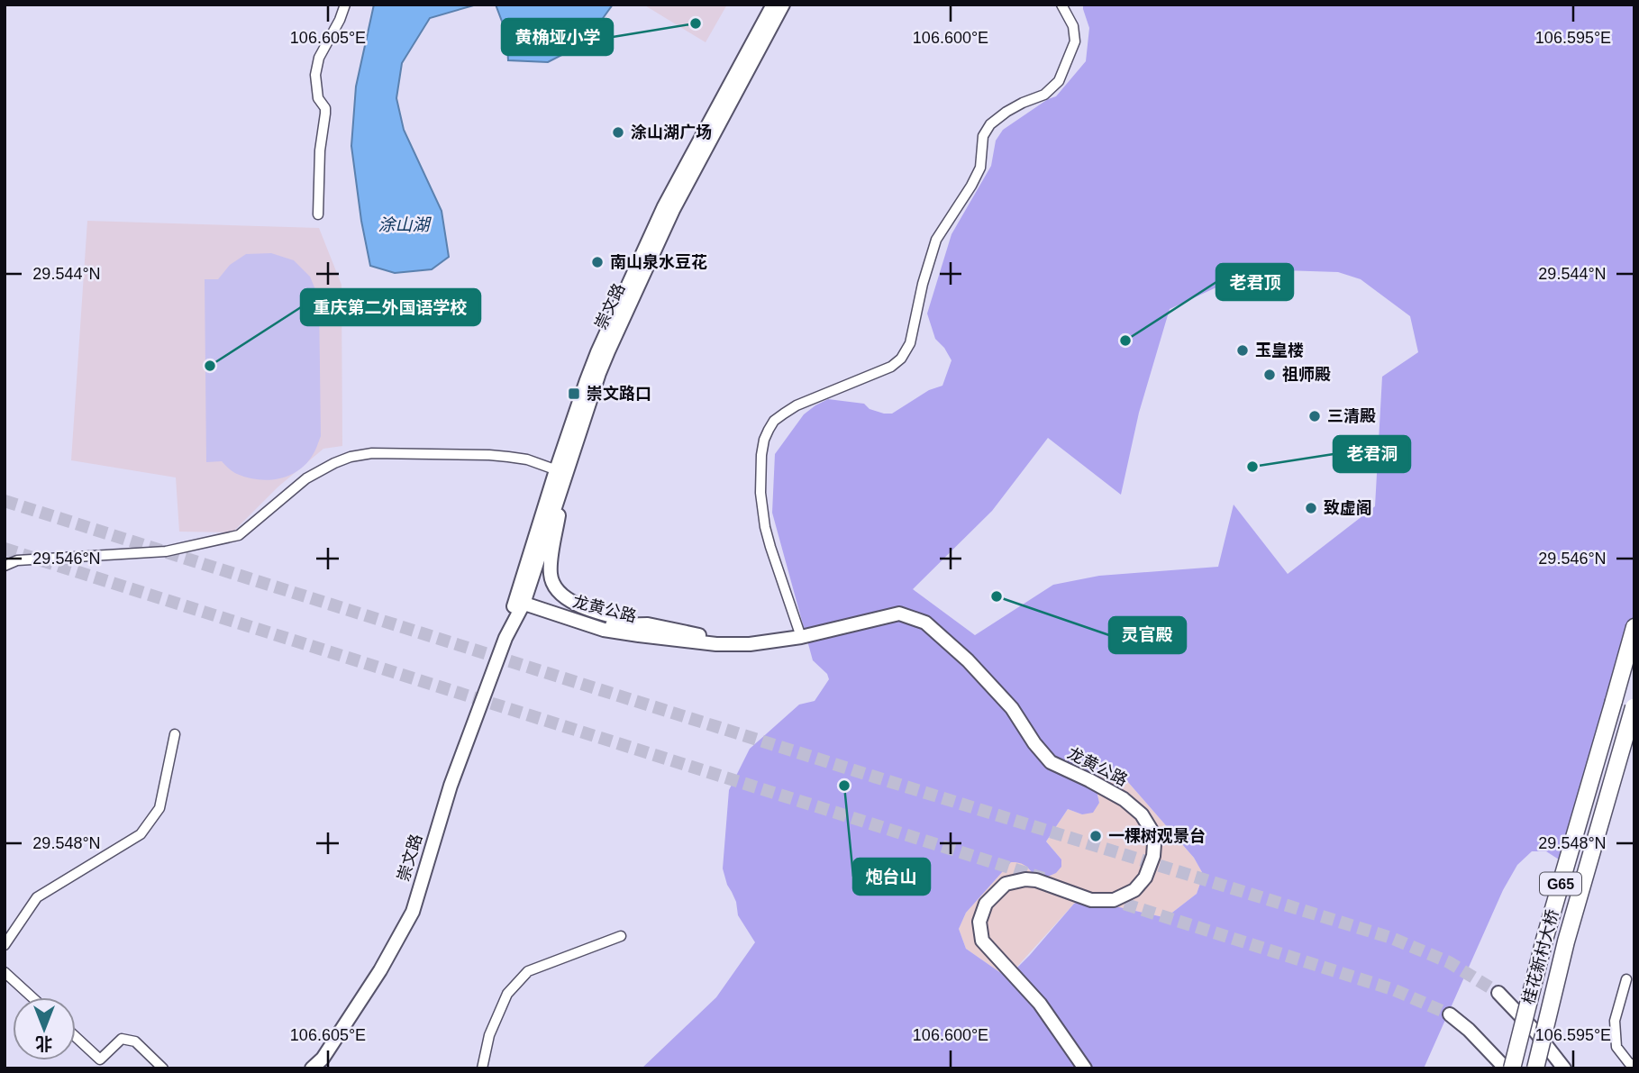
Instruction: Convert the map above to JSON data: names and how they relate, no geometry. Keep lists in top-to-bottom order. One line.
{"streets":{"highway":["G65","桂花新村大桥"],"main road":["崇文路","龙黄公路"]},"crossings":[["崇文路","龙黄公路"]],"water":["涂山湖"],"places":{"other":["黄桷垭小学","涂山湖广场","南山泉水豆花","老君顶","玉皇楼","重庆第二外国语学校","祖师殿","三清殿","老君洞","致虚阁","灵官殿","炮台山","一棵树观景台"],"transit":["崇文路口"]},"north":"bottom","coordinates":["106.605°E","106.600°E","106.595°E","29.544°N","29.546°N","29.548°N"]}
